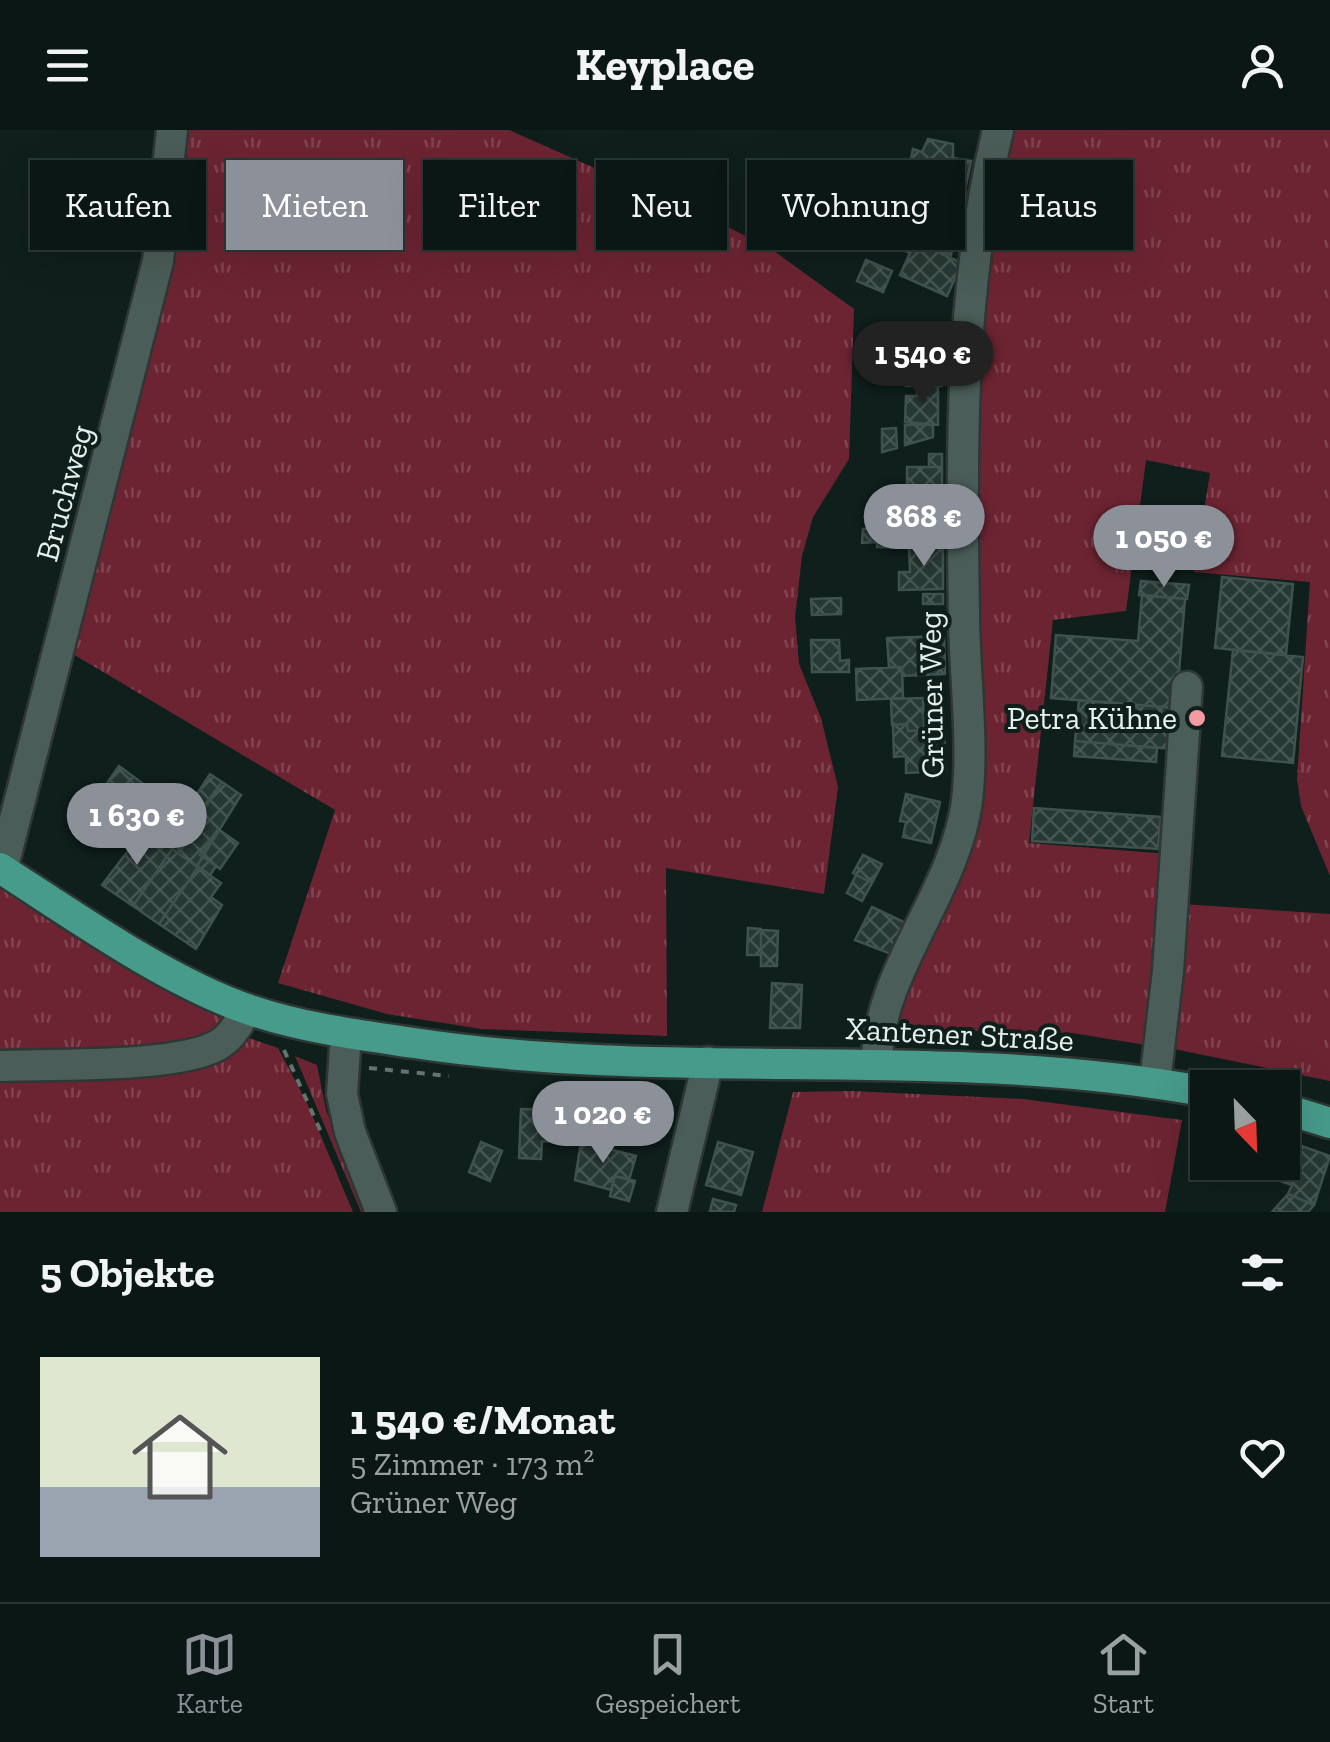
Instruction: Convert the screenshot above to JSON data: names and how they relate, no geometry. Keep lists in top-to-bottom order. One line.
{"streets":{"main road":["Xantener Straße"],"street":["Bruchweg","Grüner Weg"]},"crossings":[["Bruchweg","Xantener Straße"],["Grüner Weg","Xantener Straße"]],"places":["Petra Kühne"],"north":"bottom right","page":{"header":"Keyplace","chip":["Kaufen","Mieten","Filter","Neu","Wohnung","Haus"],"price":["1 540 €","868 €","1 050 €","1 630 €","1 020 €"],"heading":"5 Objekte","list":[{"name":"1 540 €/Monat","note":"5 Zimmer · 173 m² · Grüner Weg"}],"tabs":["Karte","Gespeichert","Start"]}}
